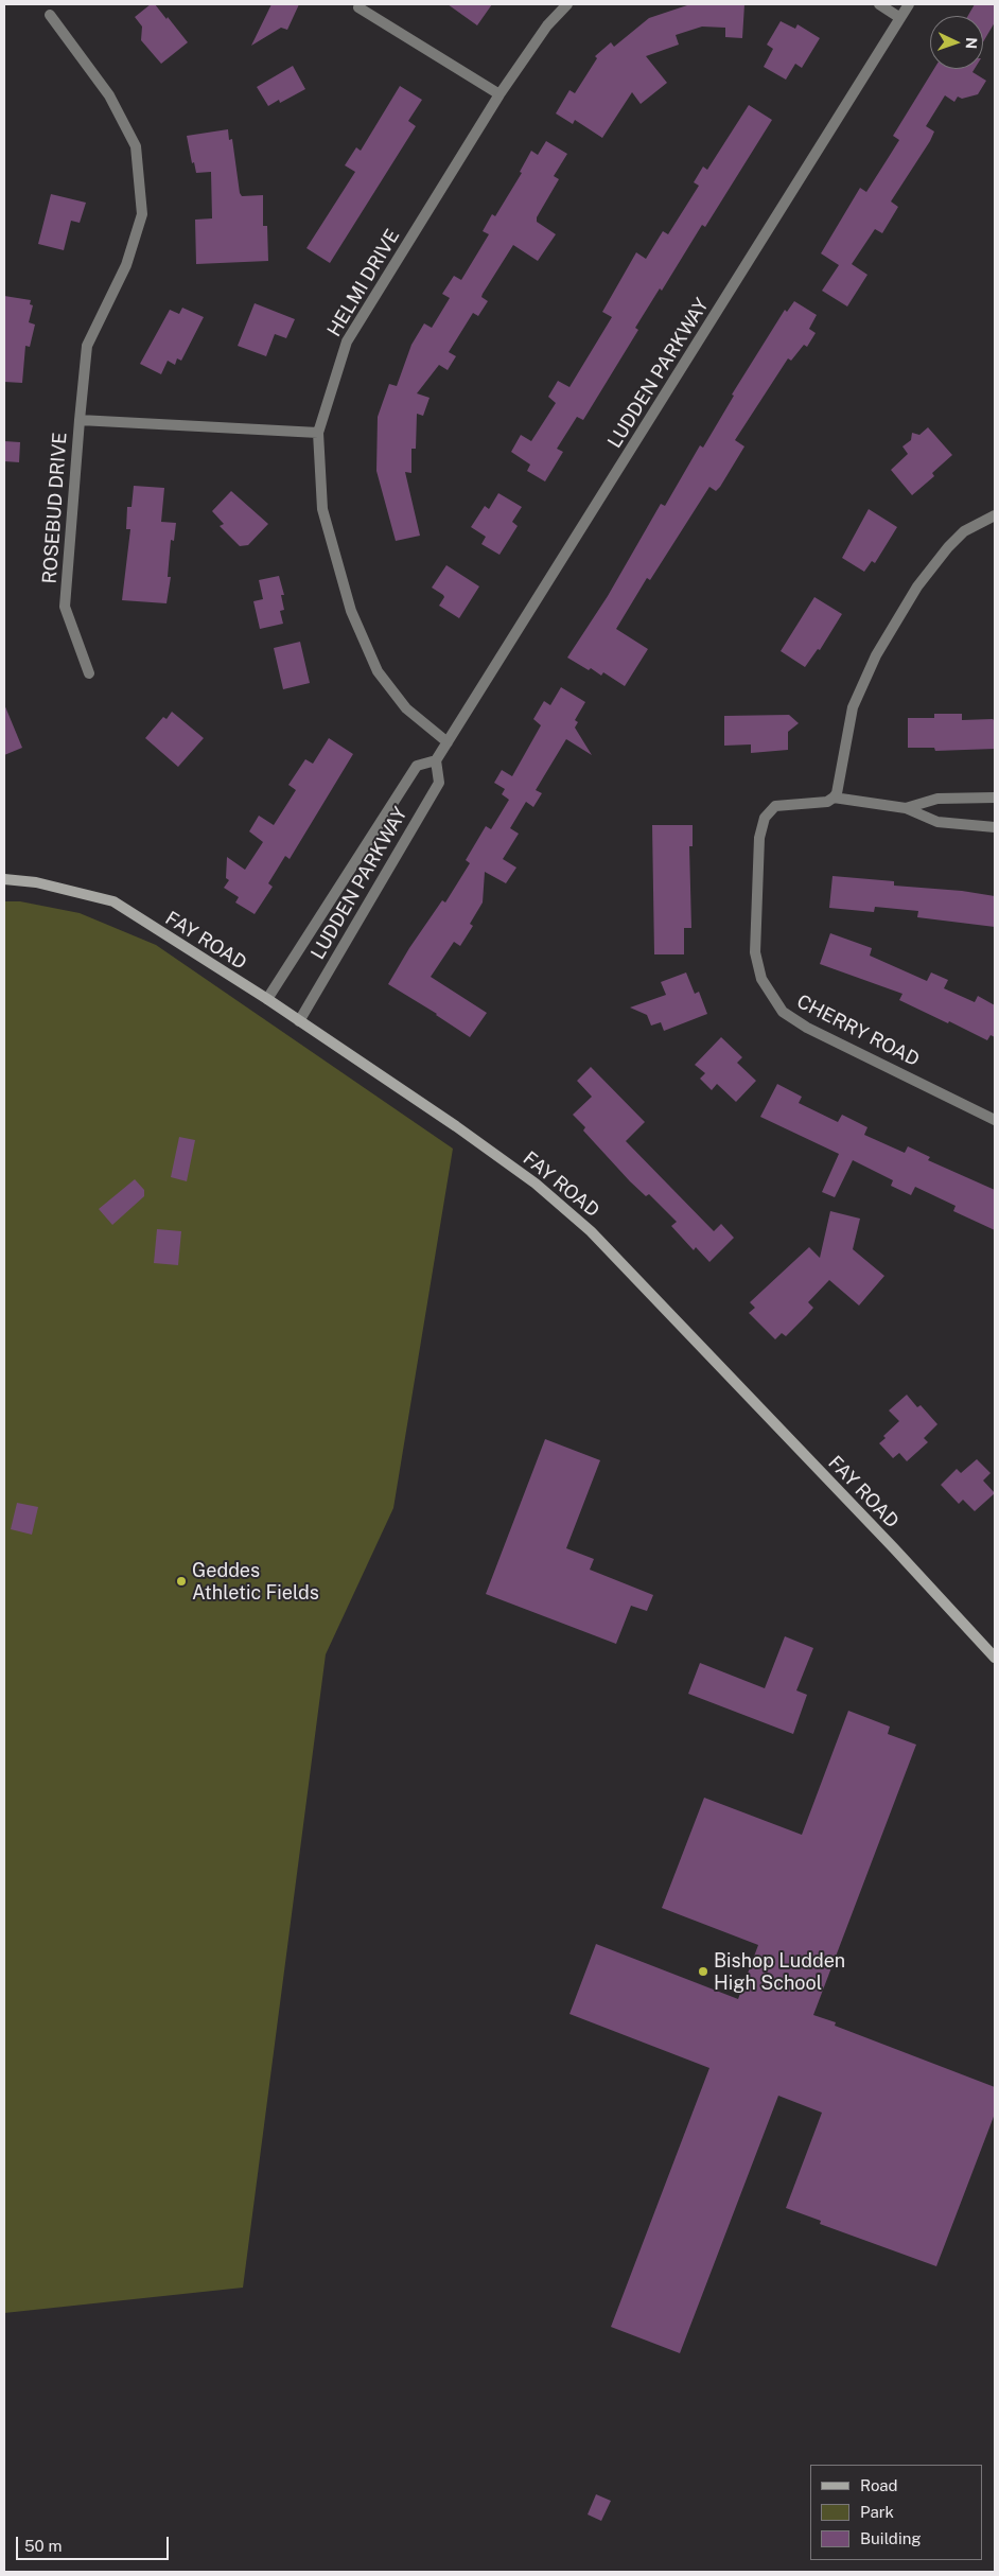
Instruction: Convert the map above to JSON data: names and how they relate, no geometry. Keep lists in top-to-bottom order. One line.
{"streets":{"street":["HELMI DRIVE","LUDDEN PARKWAY","ROSEBUD DRIVE","FAY ROAD","CHERRY ROAD"]},"crossings":[["HELMI DRIVE","LUDDEN PARKWAY"],["HELMI DRIVE","ROSEBUD DRIVE"],["LUDDEN PARKWAY","FAY ROAD"]],"places":["Geddes Athletic Fields","Bishop Ludden High School"],"legend":["Road","Park","Building"],"scale_bar":"50 m","north":"right"}
